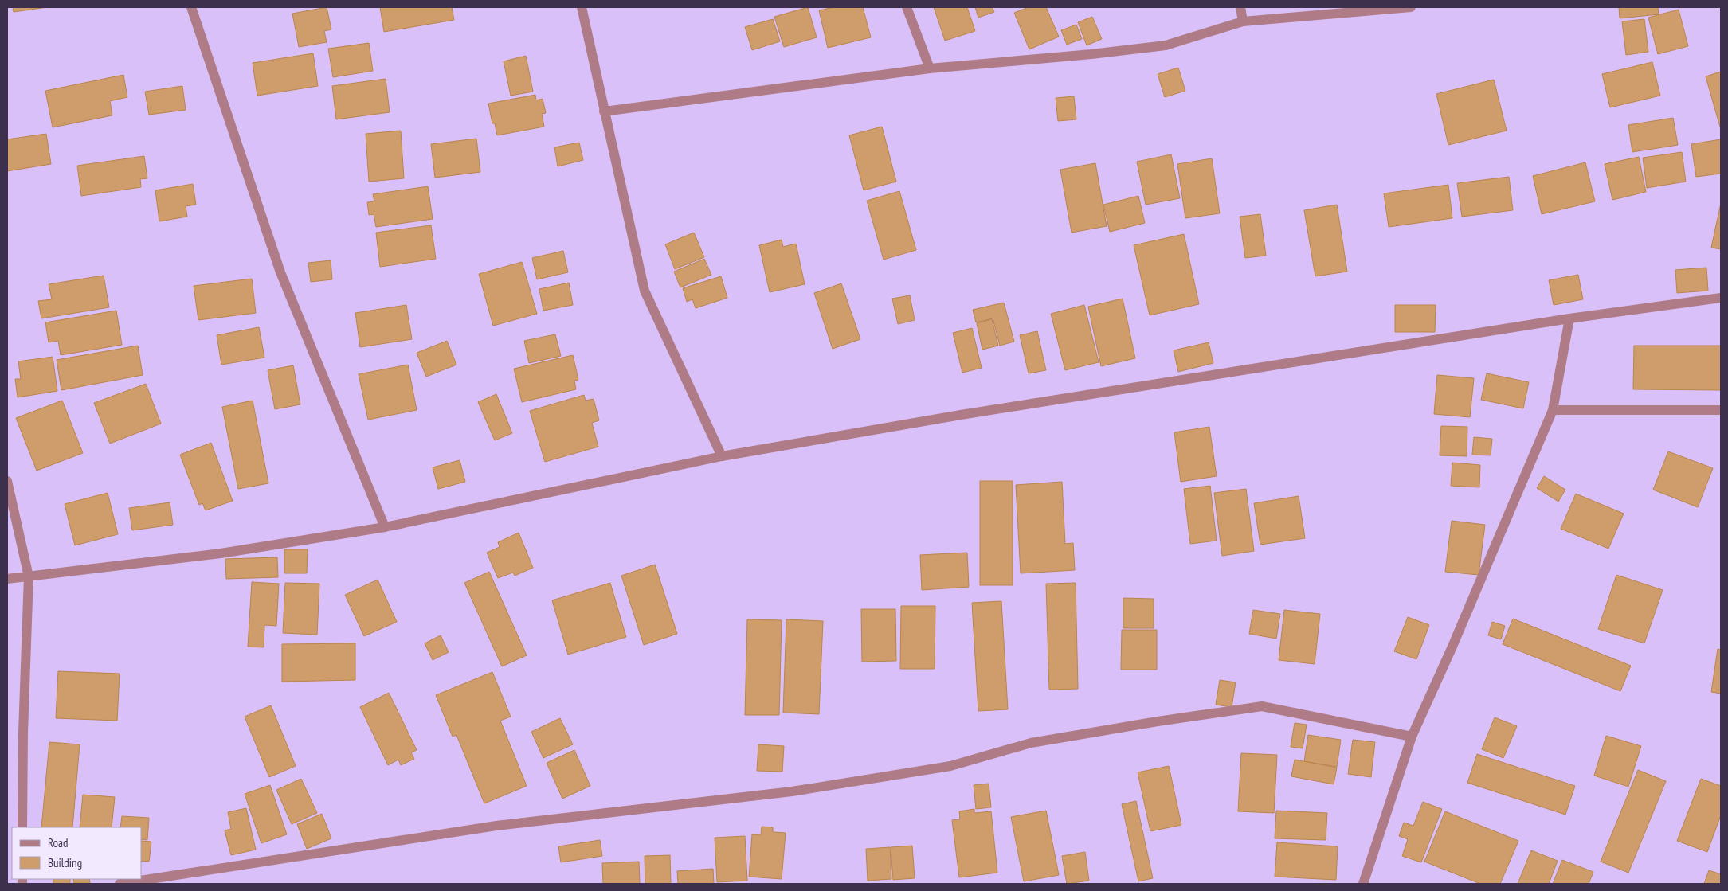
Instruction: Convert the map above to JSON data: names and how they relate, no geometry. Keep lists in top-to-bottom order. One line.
{"legend":["Road","Building"]}
